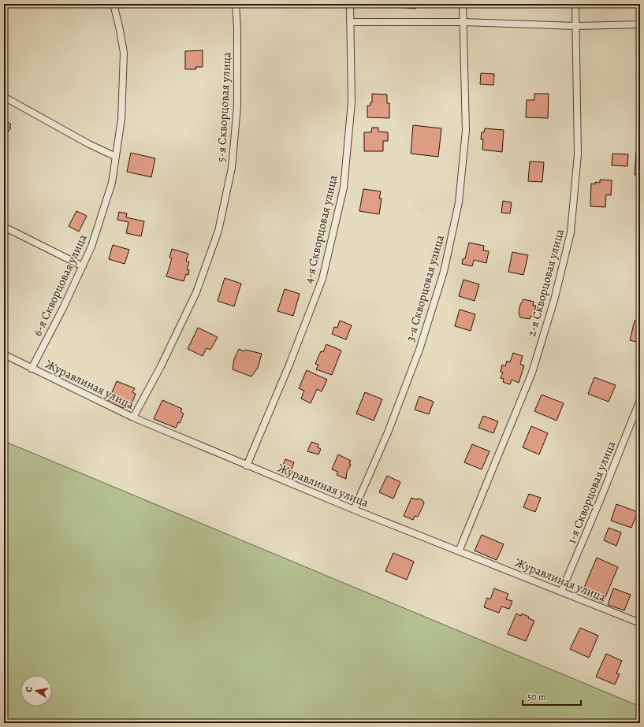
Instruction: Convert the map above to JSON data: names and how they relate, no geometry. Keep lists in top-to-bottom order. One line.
{"streets":{"street":["5-я Скворцовая улица","4-я Скворцовая улица","2-я Скворцовая улица","6-я Скворцовая улица","3-я Скворцовая улица","Журавлиная улица","1-я Скворцовая улица"]},"crossings":[["5-я Скворцовая улица","Журавлиная улица"],["4-я Скворцовая улица","Журавлиная улица"],["2-я Скворцовая улица","Журавлиная улица"],["6-я Скворцовая улица","Журавлиная улица"],["3-я Скворцовая улица","Журавлиная улица"],["Журавлиная улица","1-я Скворцовая улица"]],"scale_bar":"50 m","north":"left"}
